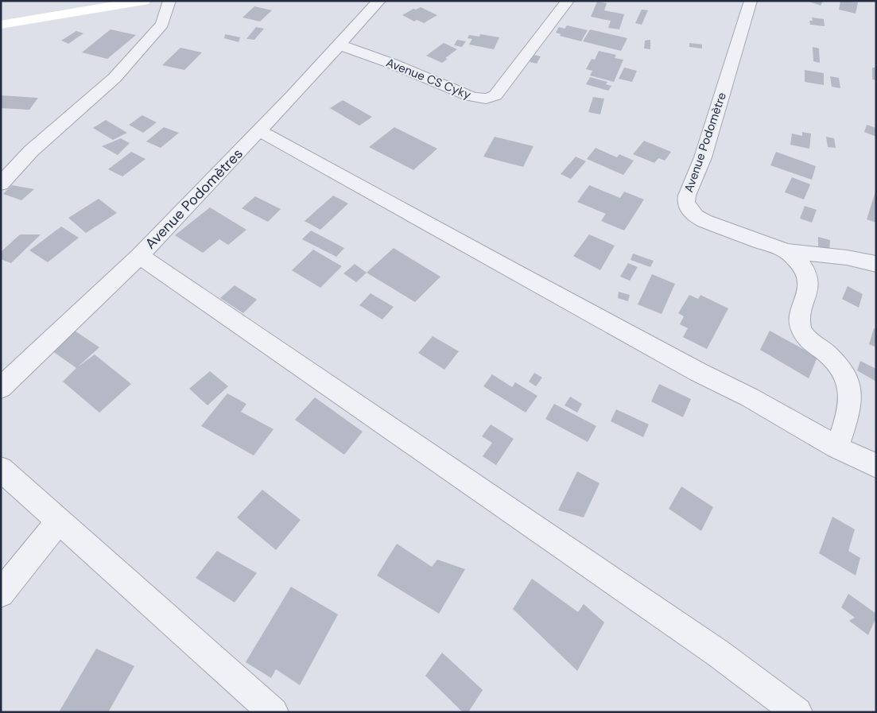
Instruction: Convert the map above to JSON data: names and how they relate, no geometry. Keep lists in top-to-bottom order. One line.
{"streets":{"street":["Avenue CS Cyky","Avenue Podomètre","Avenue Podomètres"]},"crossings":[["Avenue CS Cyky","Avenue Podomètres"]]}
